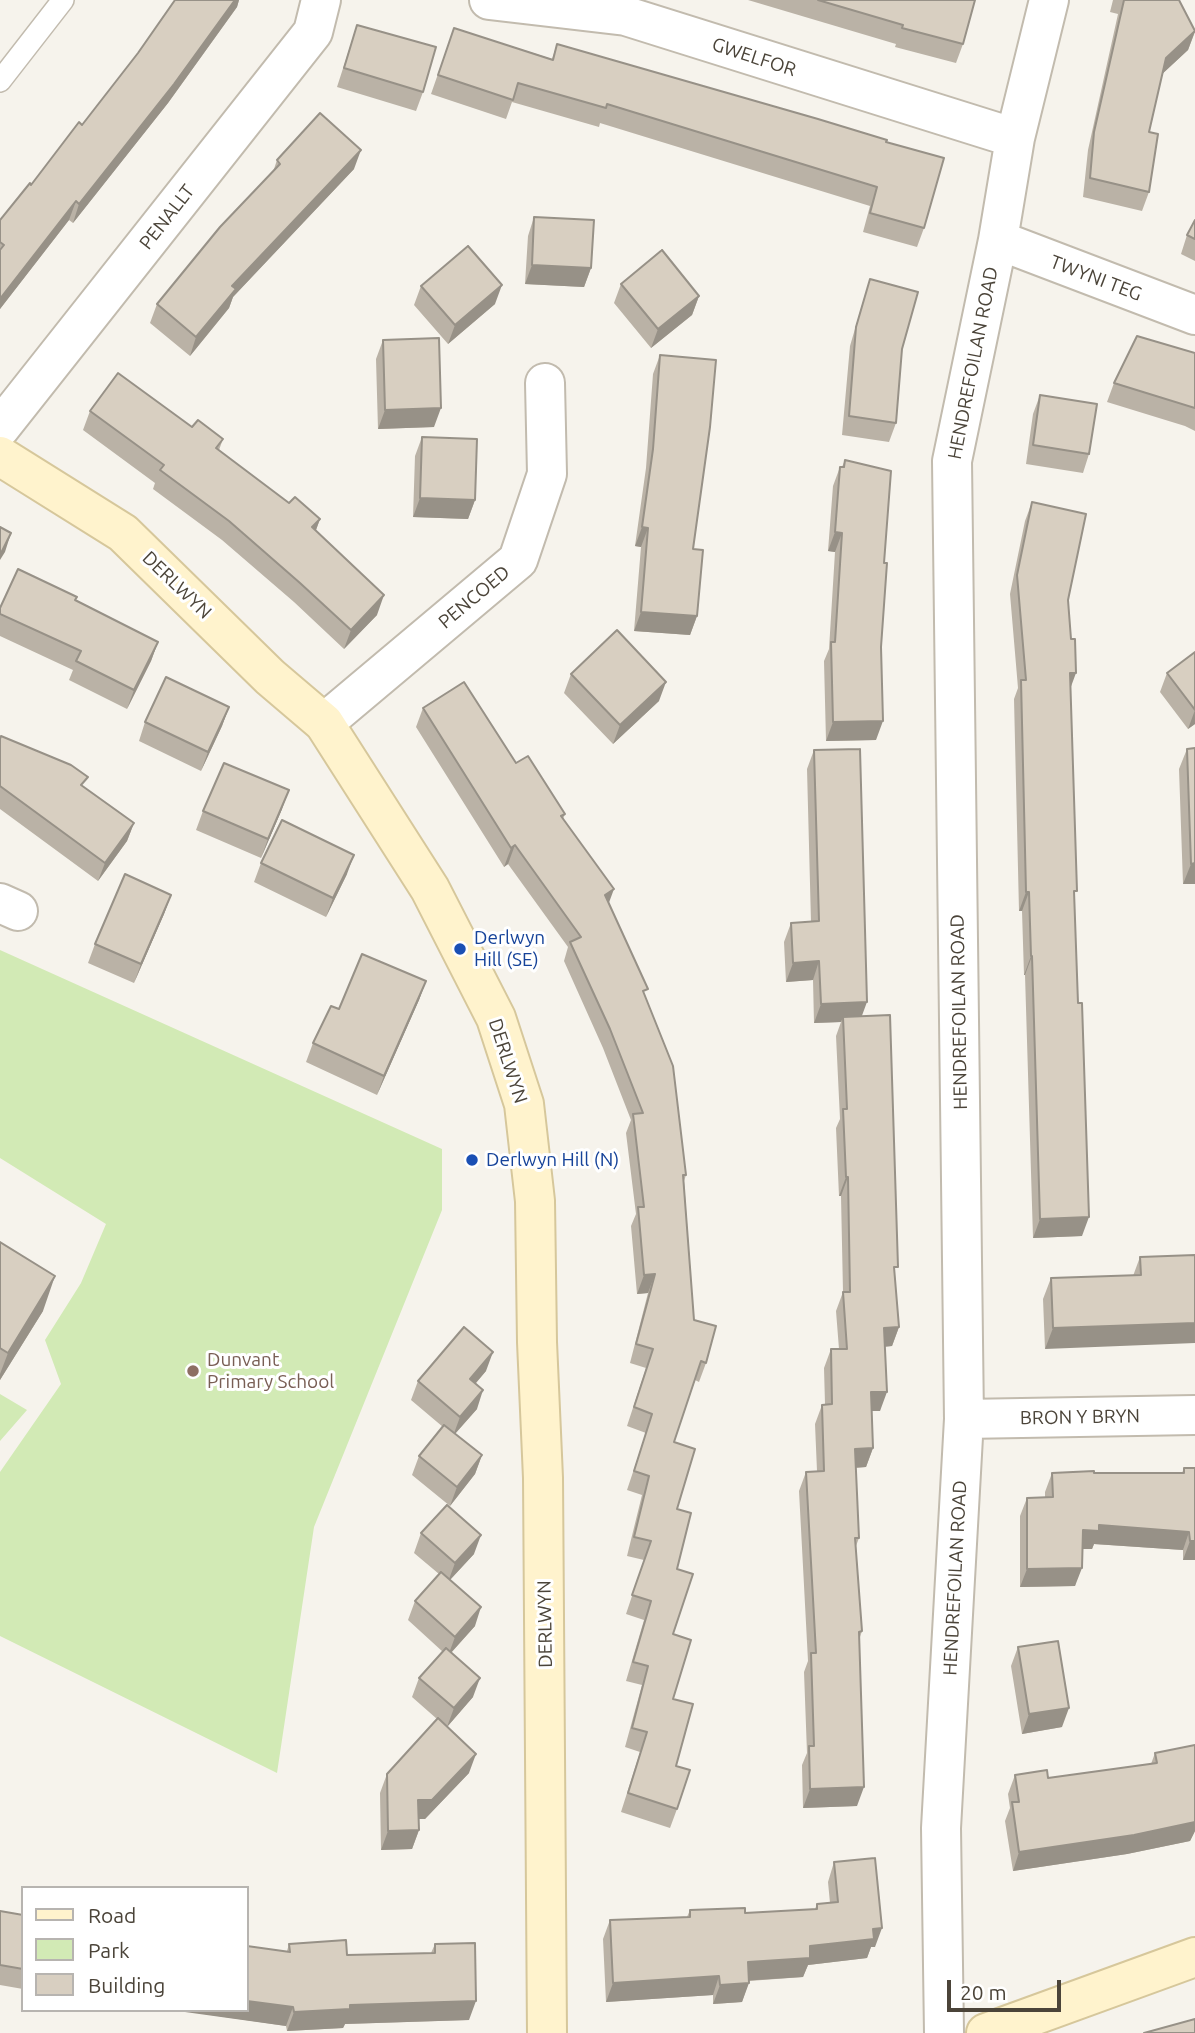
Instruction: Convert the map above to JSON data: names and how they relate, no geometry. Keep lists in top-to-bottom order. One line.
{"streets":{"street":["GWELFOR","PENALLT","TWYNI TEG","HENDREFOILAN ROAD","DERLWYN","PENCOED","BRON Y BRYN"]},"crossings":[["GWELFOR","HENDREFOILAN ROAD"],["TWYNI TEG","HENDREFOILAN ROAD"],["HENDREFOILAN ROAD","BRON Y BRYN"],["DERLWYN","PENCOED"]],"places":["Derlwyn Hill (SE)","Derlwyn Hill (N)","Dunvant Primary School"],"legend":["Road","Park","Building"],"scale_bar":"20 m"}
